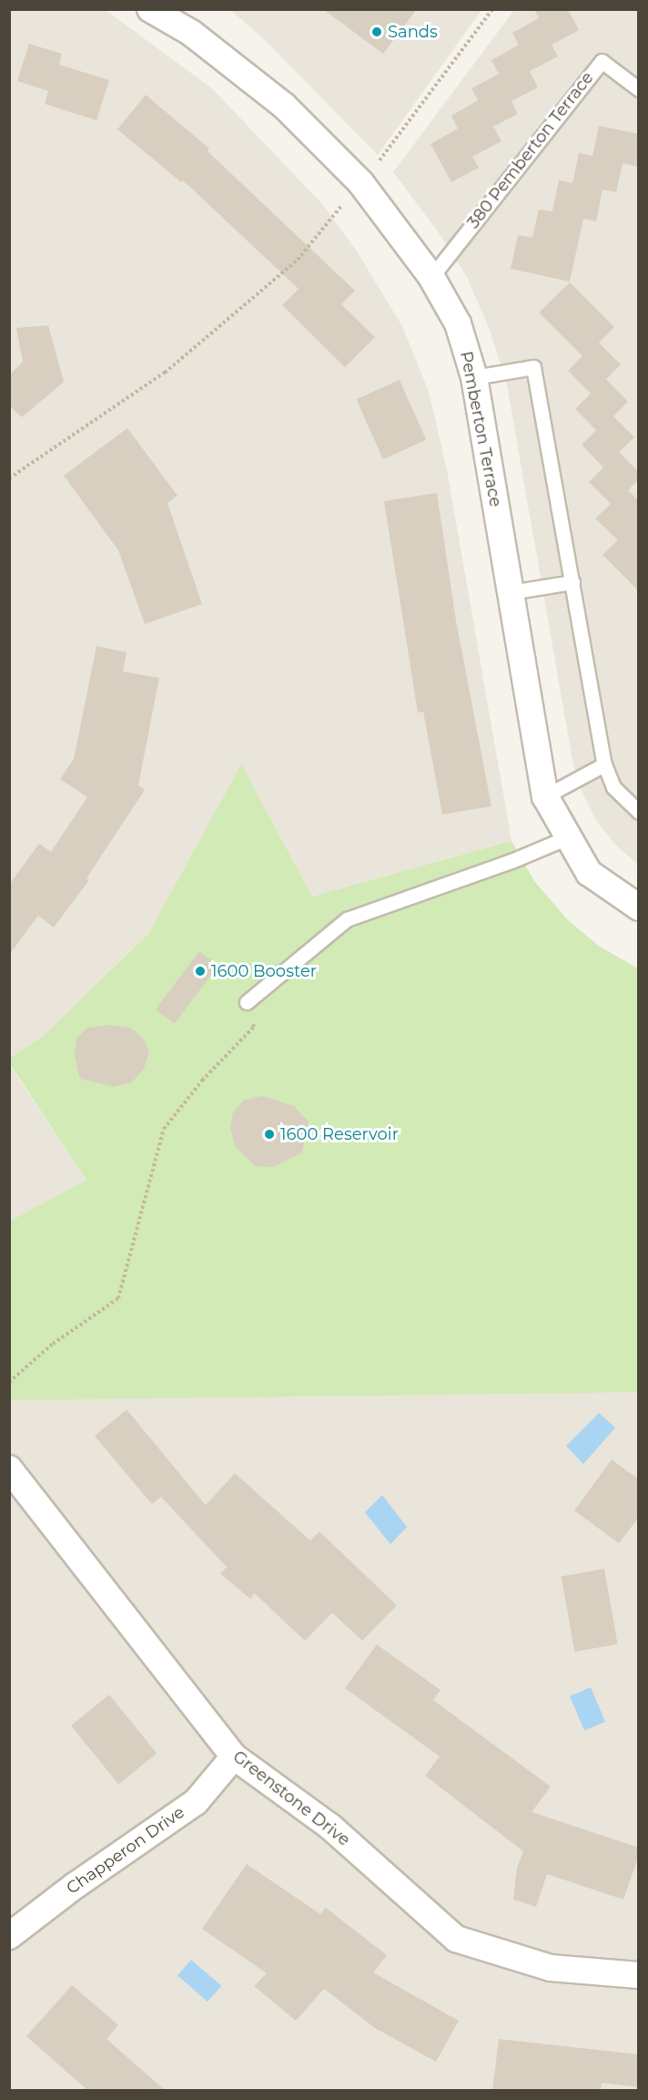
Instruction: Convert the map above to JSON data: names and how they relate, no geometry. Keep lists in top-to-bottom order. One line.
{"streets":{"street":["Pemberton Terrace","Greenstone Drive","Chapperon Drive"],"lane":["380 Pemberton Terrace"]},"crossings":[["380 Pemberton Terrace","Pemberton Terrace"],["Greenstone Drive","Chapperon Drive"]],"places":["Sands","1600 Booster","1600 Reservoir"]}
